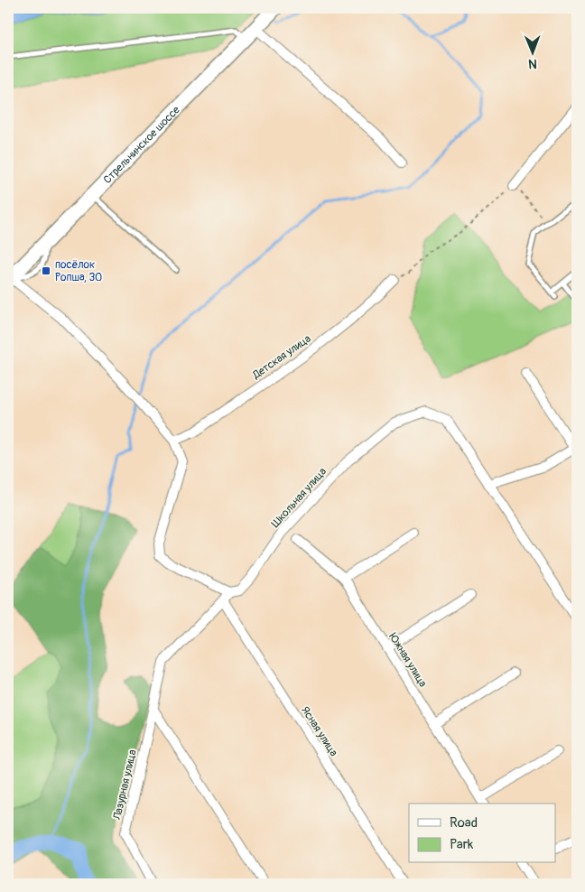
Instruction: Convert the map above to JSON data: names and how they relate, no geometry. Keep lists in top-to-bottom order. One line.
{"streets":{"main road":["Стрельнинское шоссе"],"street":["Детская улица","Школьная улица","Южная улица","Ясная улица","Лазурная улица"]},"crossings":[["Ясная улица","Лазурная улица"]],"places":{"transit":["посёлок Ропша, 30"]},"legend":["Road","Park"],"north":"bottom"}
